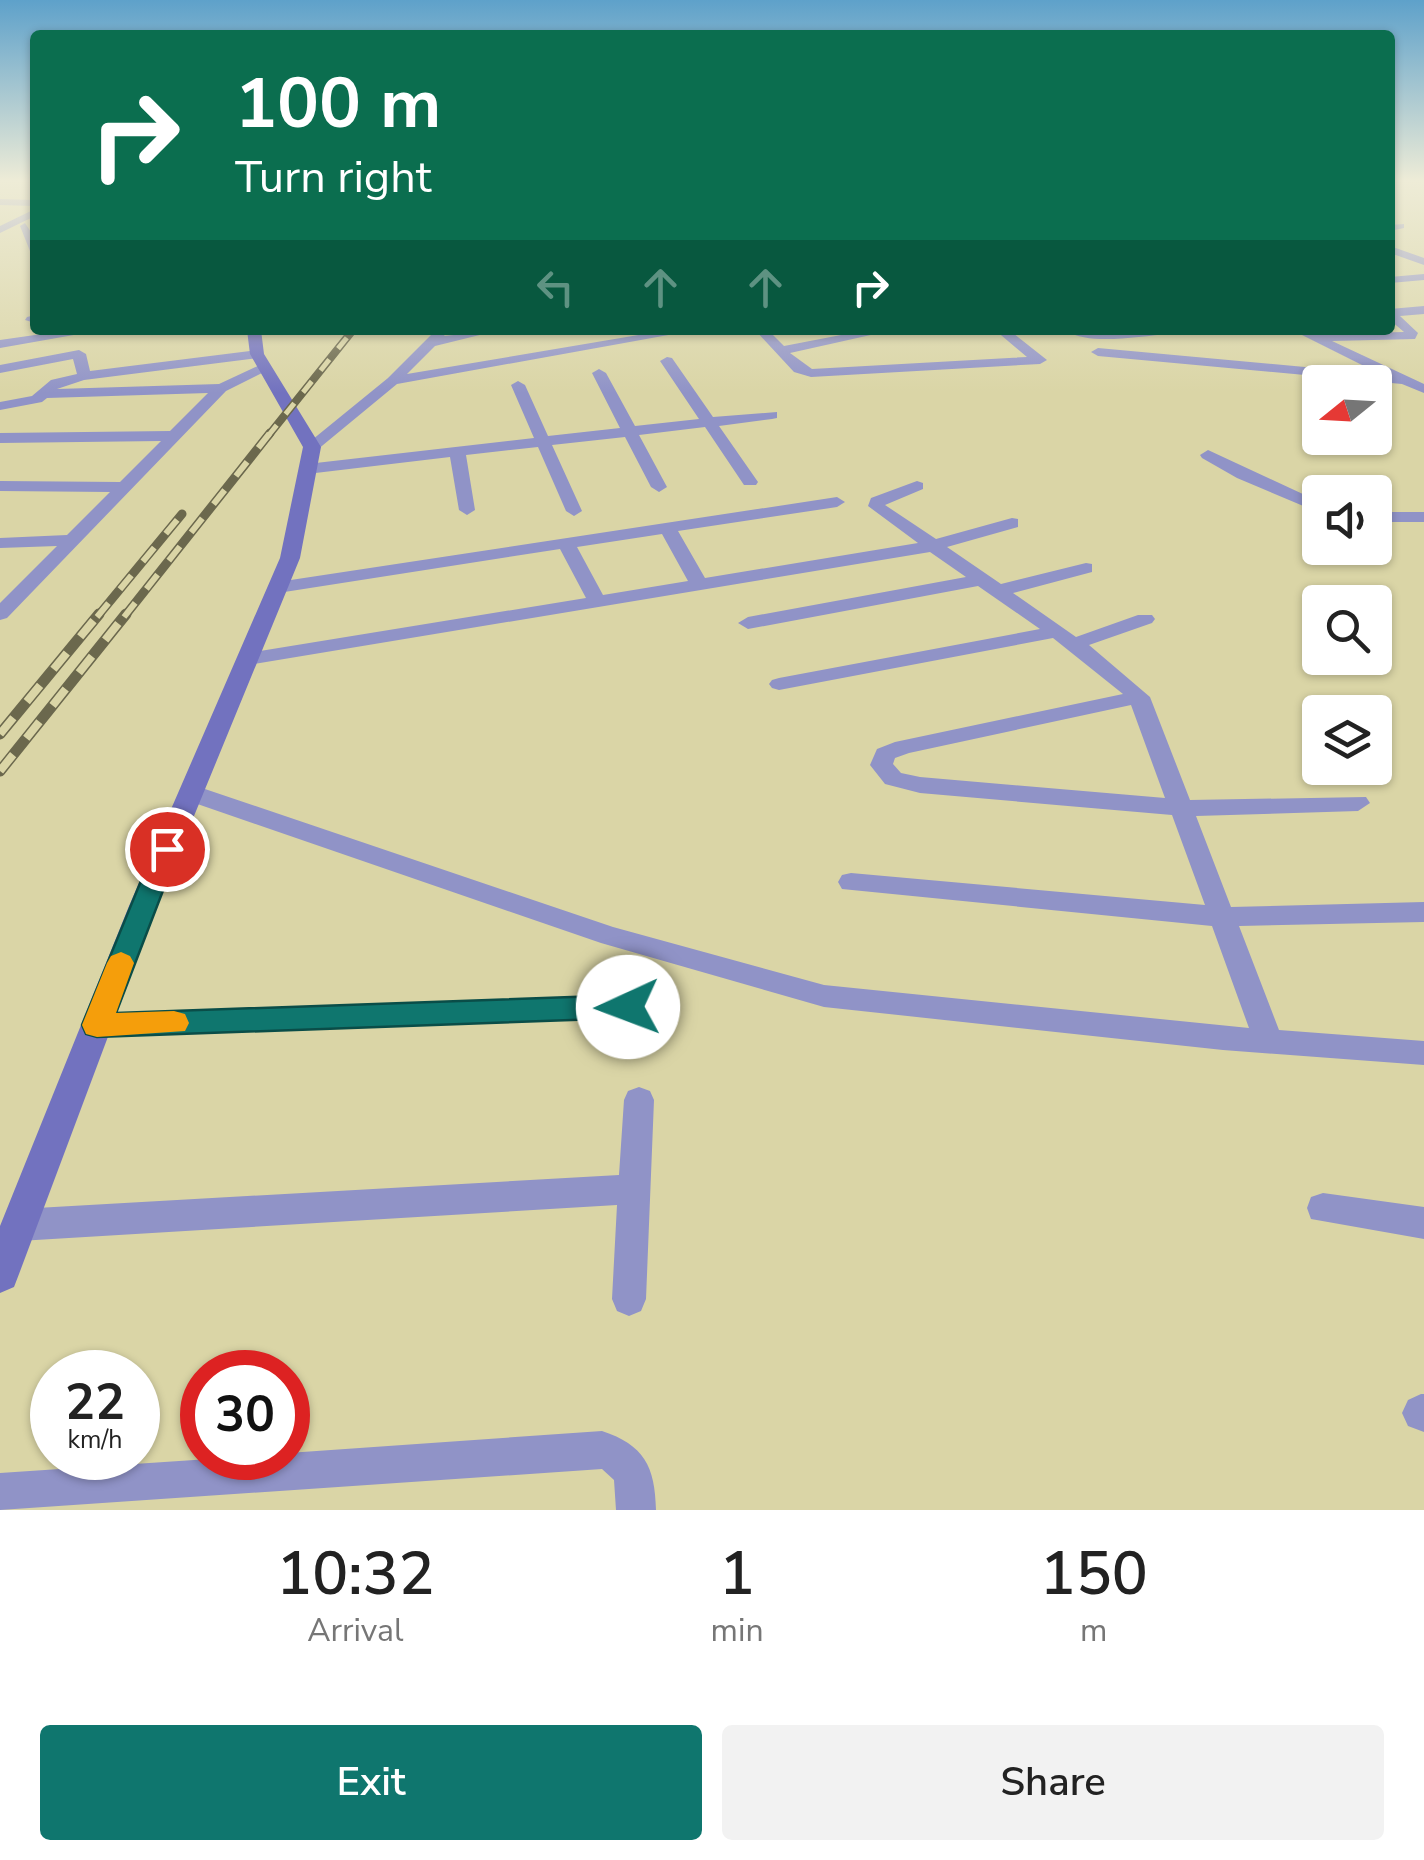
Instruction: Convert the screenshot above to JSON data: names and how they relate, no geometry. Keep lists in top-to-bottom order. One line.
{"north":"left","page":{"turn":["100 m","Turn right"],"speed":"22 km/h","limit":"30","eta":["10:32","Arrival","1","min","150","m"],"buttons":["Exit","Share"]}}
